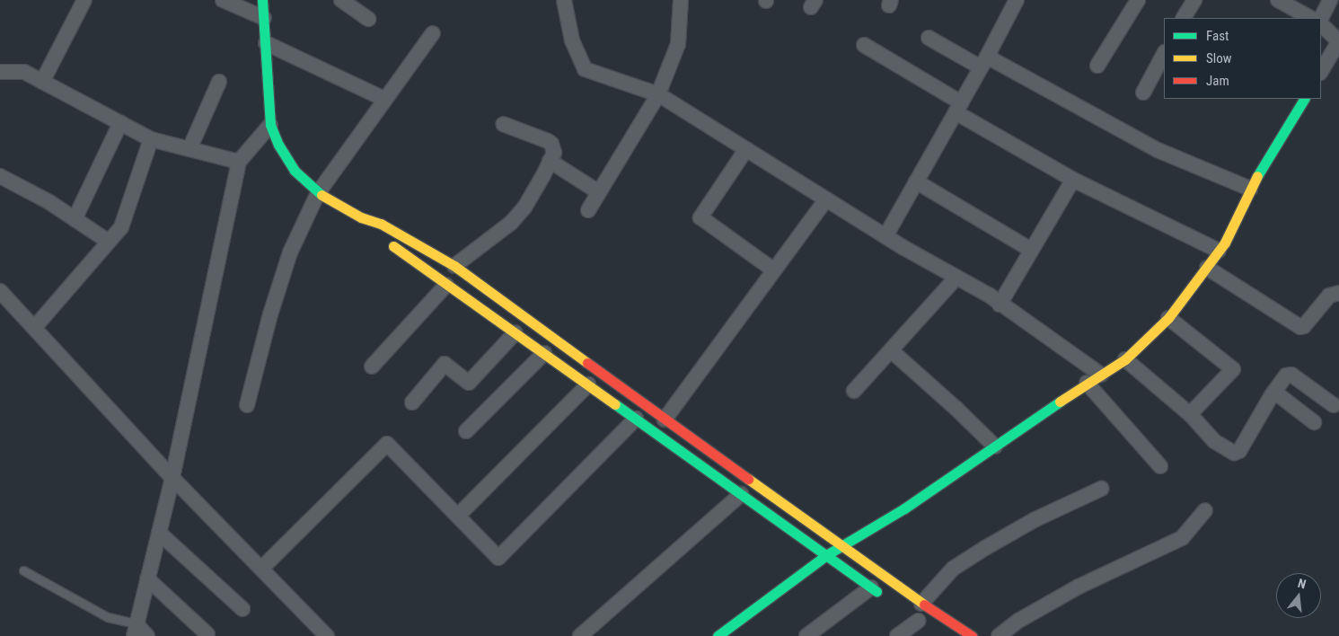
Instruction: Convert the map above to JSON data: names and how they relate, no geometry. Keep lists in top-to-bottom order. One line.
{"legend":["Fast","Slow","Jam"],"north":"top"}
